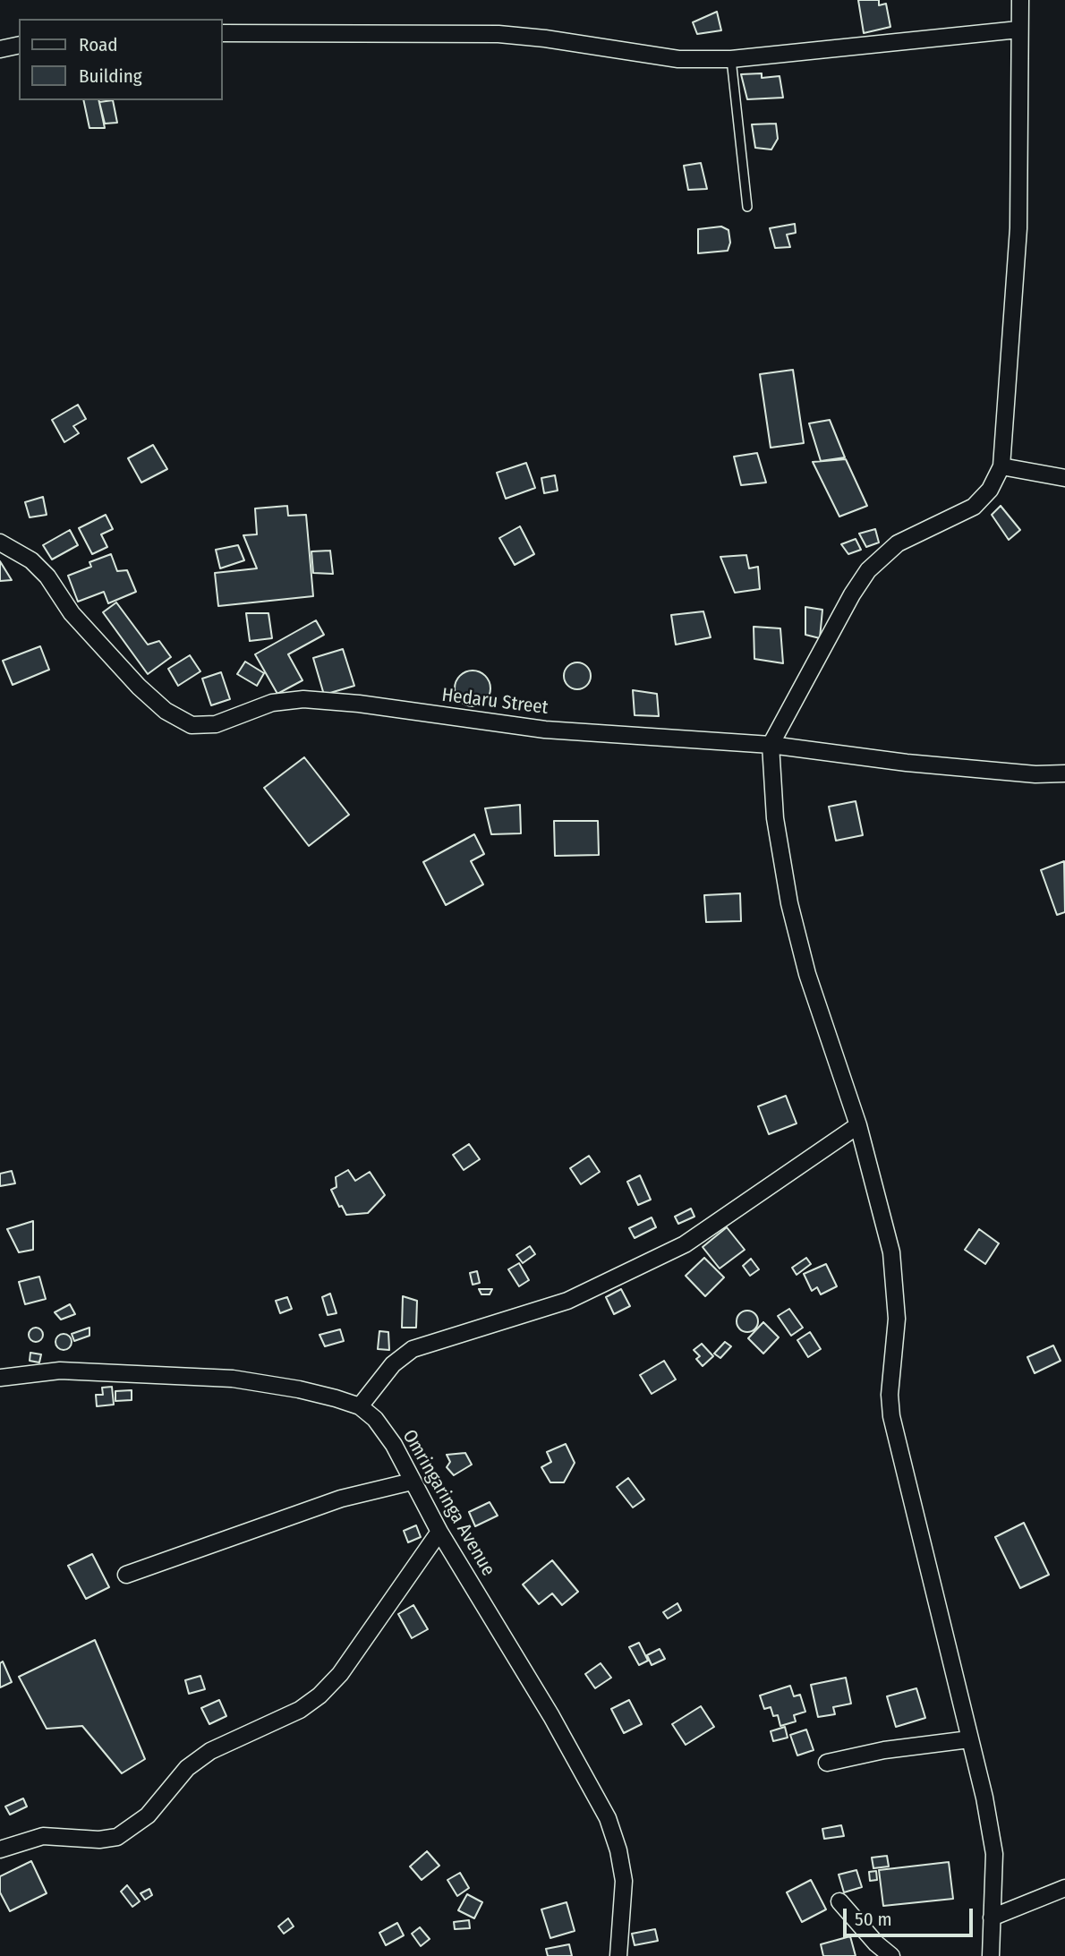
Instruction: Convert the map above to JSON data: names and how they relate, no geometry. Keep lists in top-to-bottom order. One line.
{"streets":{"street":["Hedaru Street","Omringaringa Avenue"]},"legend":["Road","Building"],"scale_bar":"50 m"}
